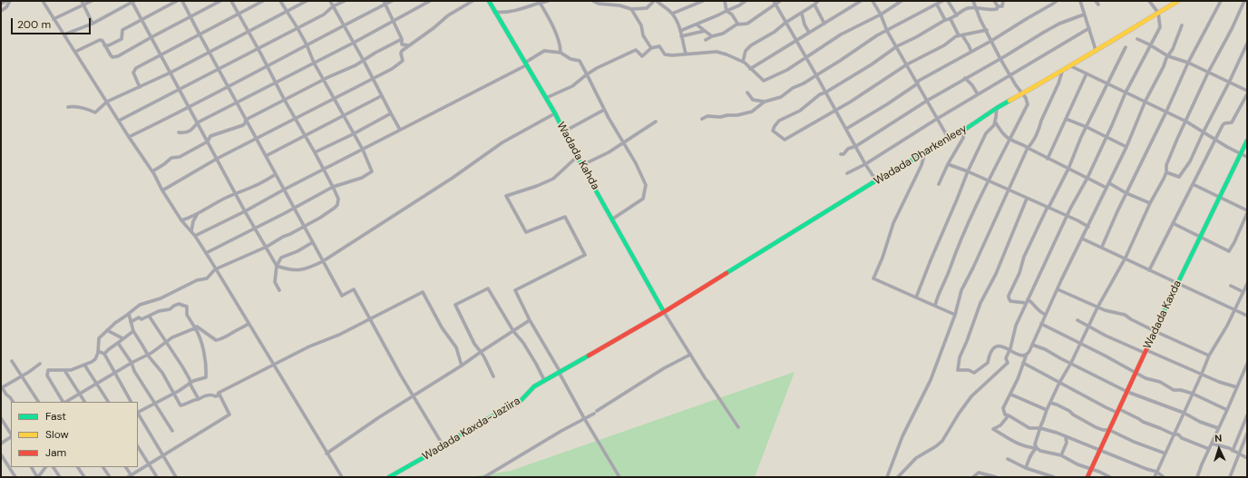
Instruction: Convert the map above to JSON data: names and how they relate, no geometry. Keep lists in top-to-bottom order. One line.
{"streets":{"main road":["Wadada Dharkenleey","Wadada Kahda","Wadada Kaxda","Wadada Kaxda-Jaziira"]},"crossings":[["Wadada Dharkenleey","Wadada Kahda"],["Wadada Dharkenleey","Wadada Kaxda-Jaziira"],["Wadada Kahda","Wadada Kaxda-Jaziira"]],"legend":["Fast","Slow","Jam"],"scale_bar":"200 m","north":"top"}
